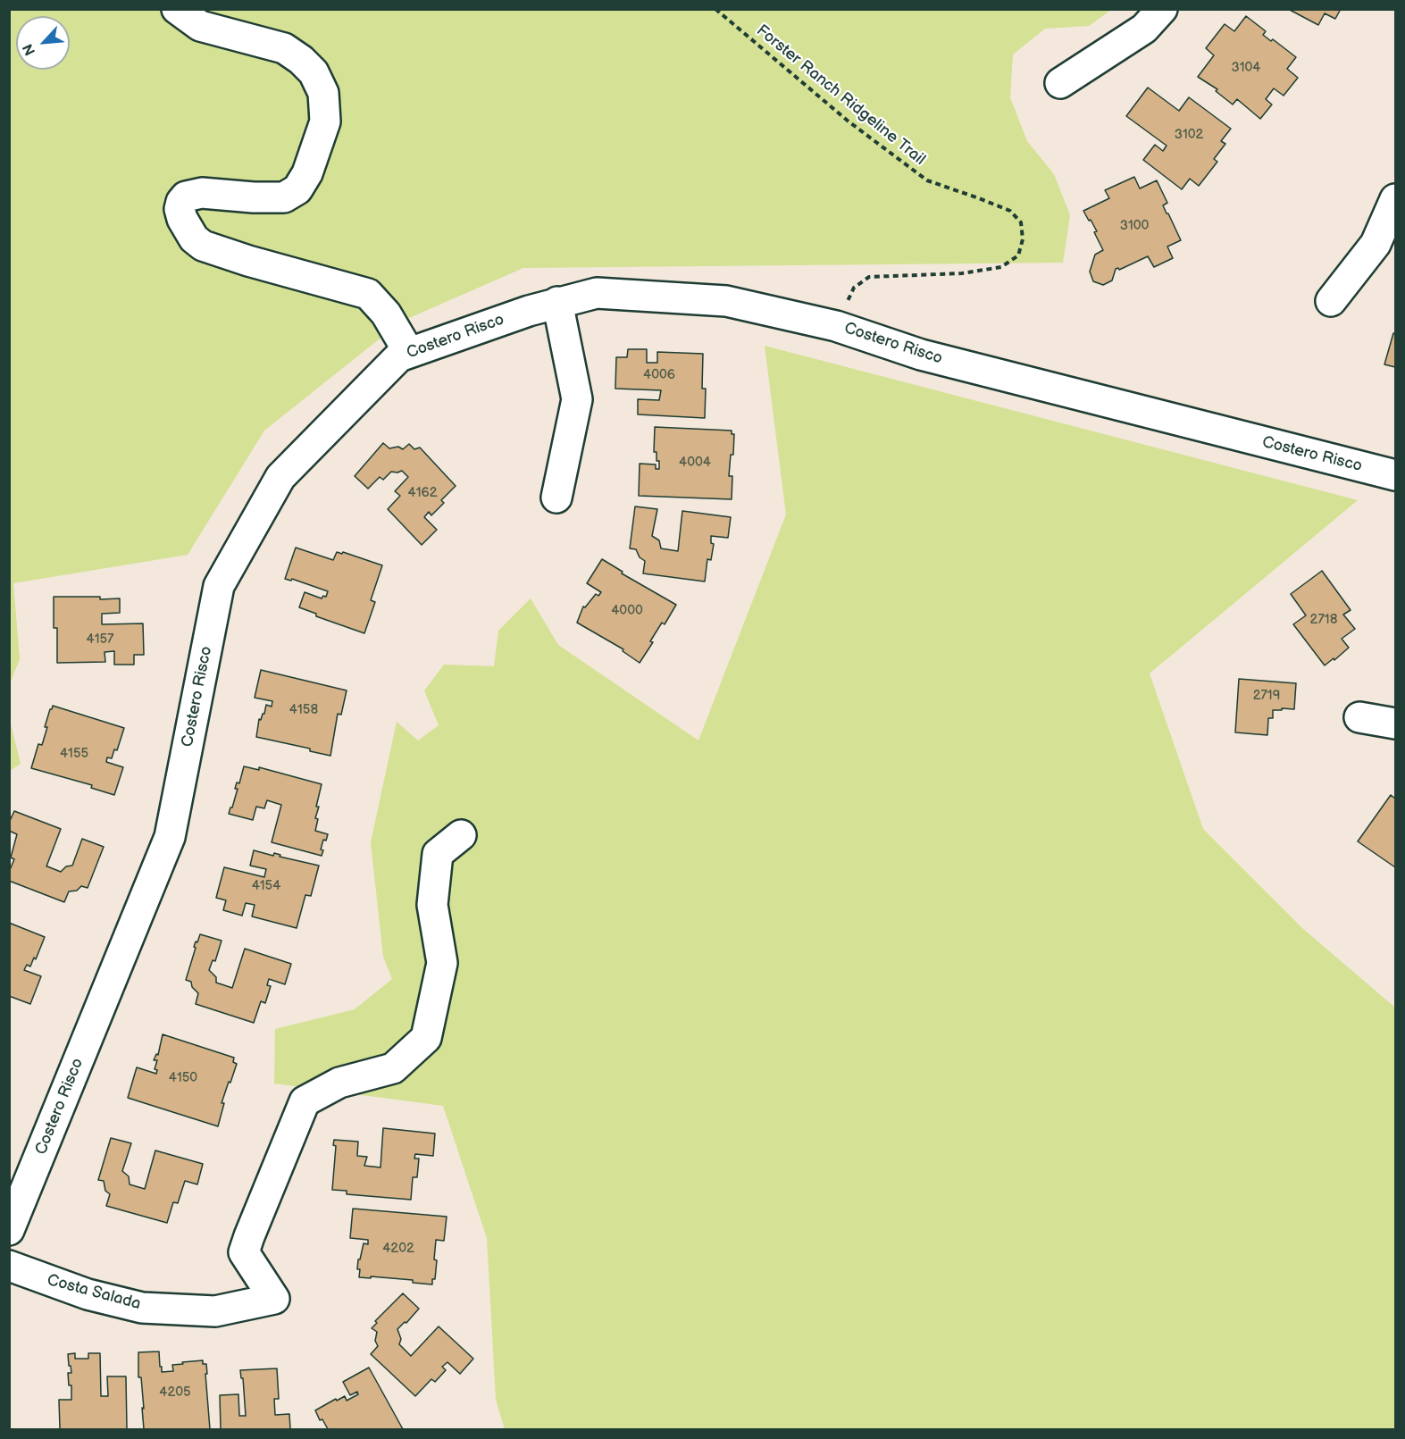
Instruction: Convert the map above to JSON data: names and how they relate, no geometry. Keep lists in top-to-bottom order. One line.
{"streets":{"street":["Costero Risco","Costa Salada"],"path":["Forster Ranch Ridgeline Trail"]},"crossings":[["Forster Ranch Ridgeline Trail","Costero Risco"]],"house_numbers":["3104","3102","3100","4006","4004","4162","4000","2718","4157","2719","4158","4155","4154","4150","4202","4205"],"north":"bottom left"}
